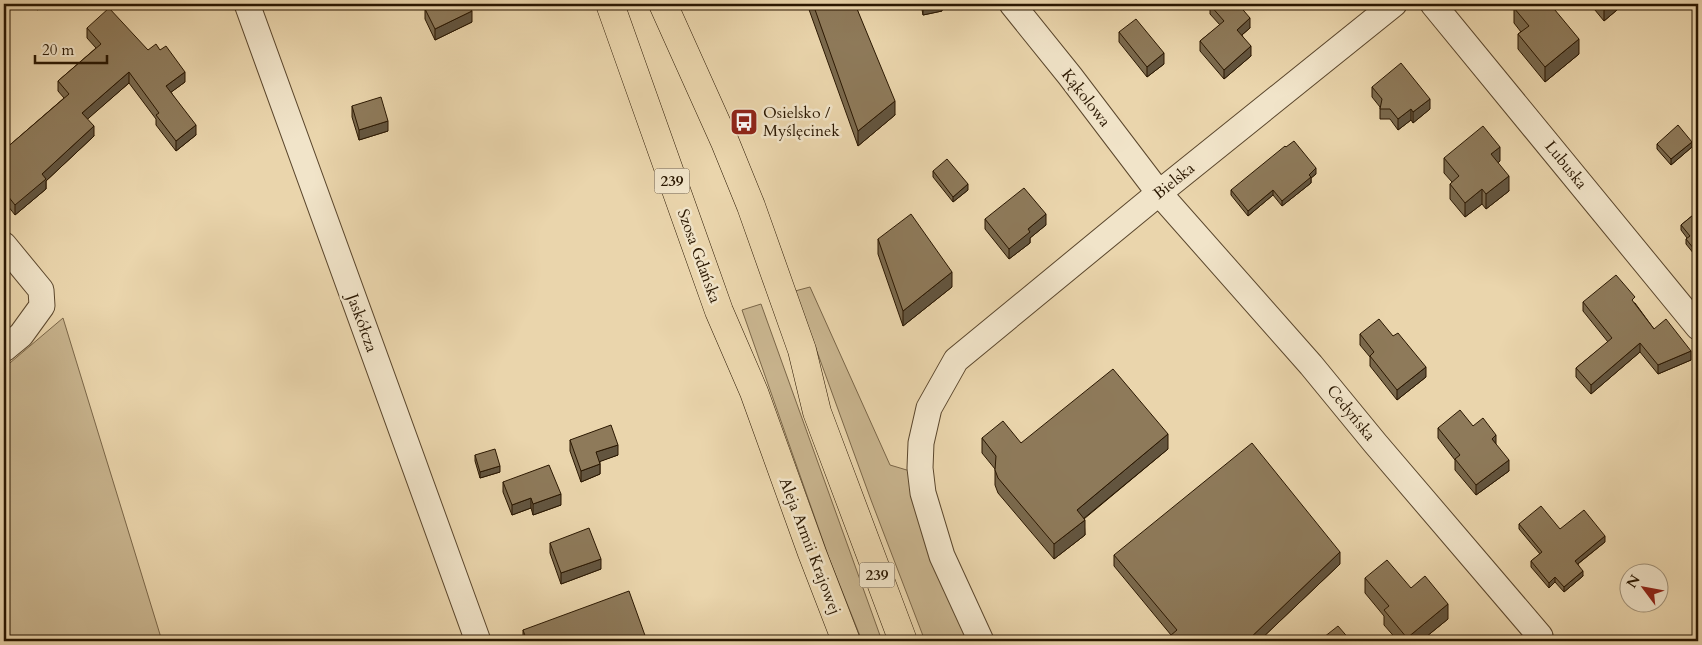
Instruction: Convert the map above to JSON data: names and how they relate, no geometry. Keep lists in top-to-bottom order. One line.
{"streets":{"main road":["239","Szosa Gdańska","Aleja Armii Krajowej"],"street":["Kąkolowa","Lubuska","Bielska","Jaskółcza","Cedyńska"]},"crossings":[["Kąkolowa","Bielska"],["Kąkolowa","Cedyńska"],["Bielska","Cedyńska"],["Szosa Gdańska","Aleja Armii Krajowej"]],"places":{"bus stop":["Osielsko / Myślęcinek"]},"scale_bar":"20 m","north":"top left"}
